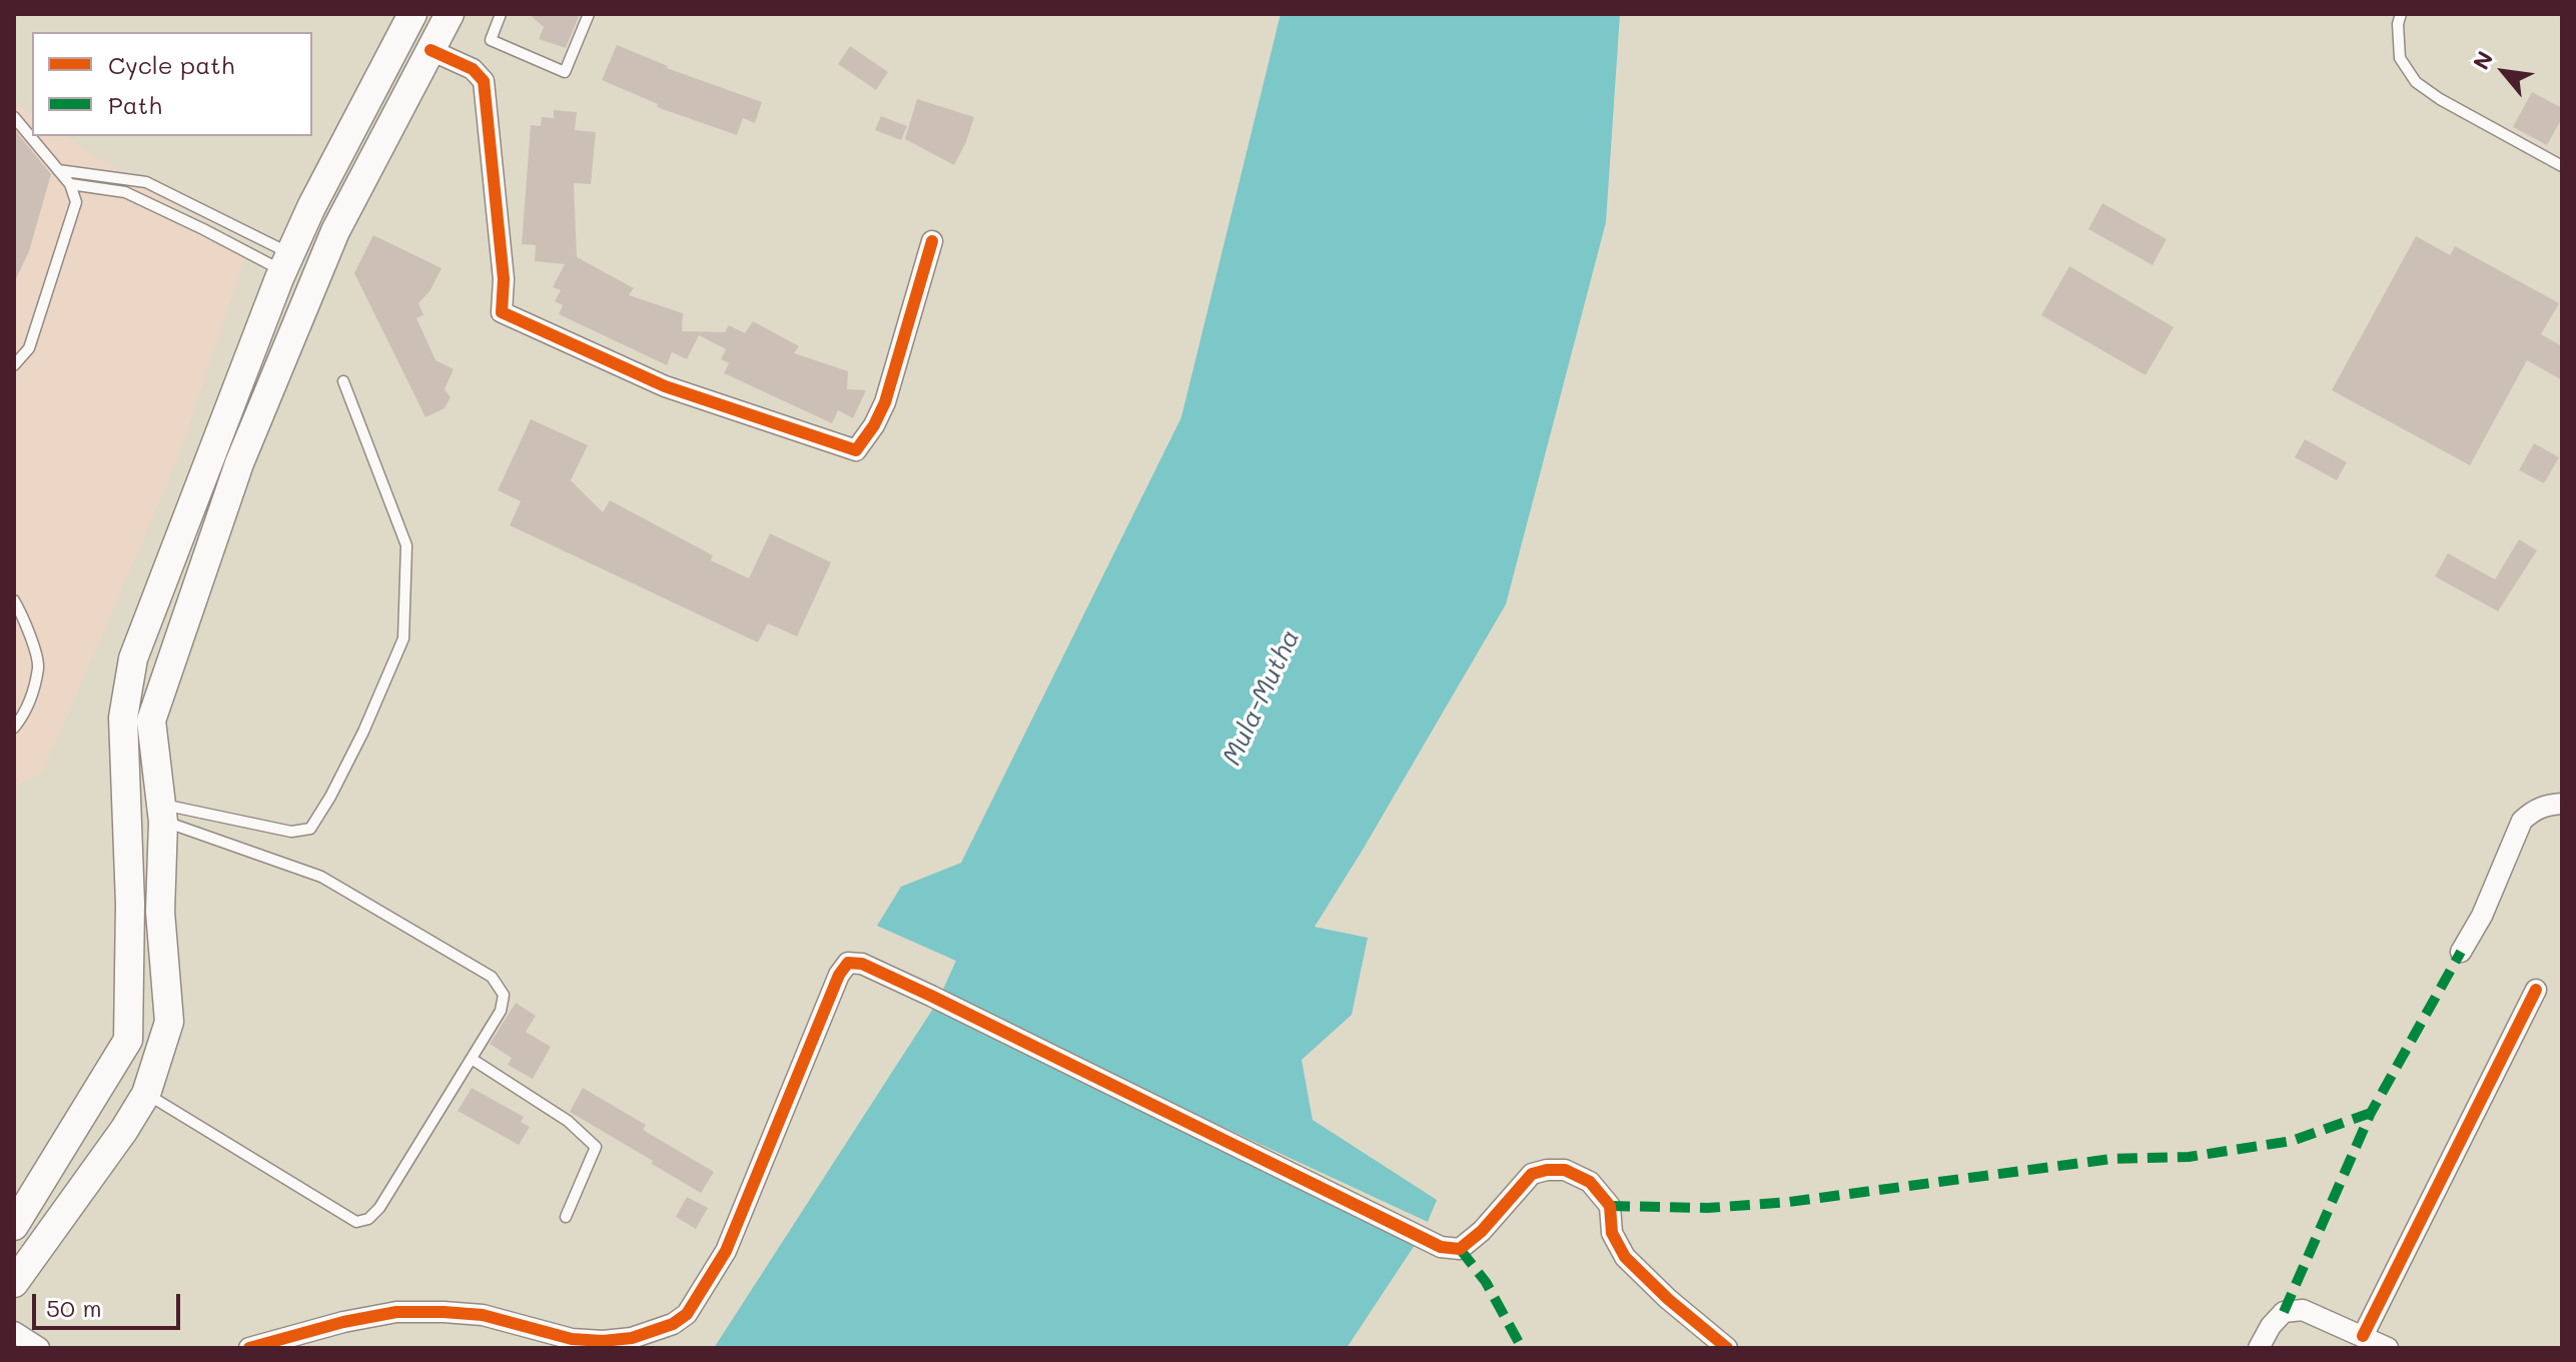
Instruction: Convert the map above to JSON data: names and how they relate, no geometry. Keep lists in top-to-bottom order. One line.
{"water":["Mula-Mutha"],"legend":["Cycle path","Path"],"scale_bar":"50 m","north":"top left"}
